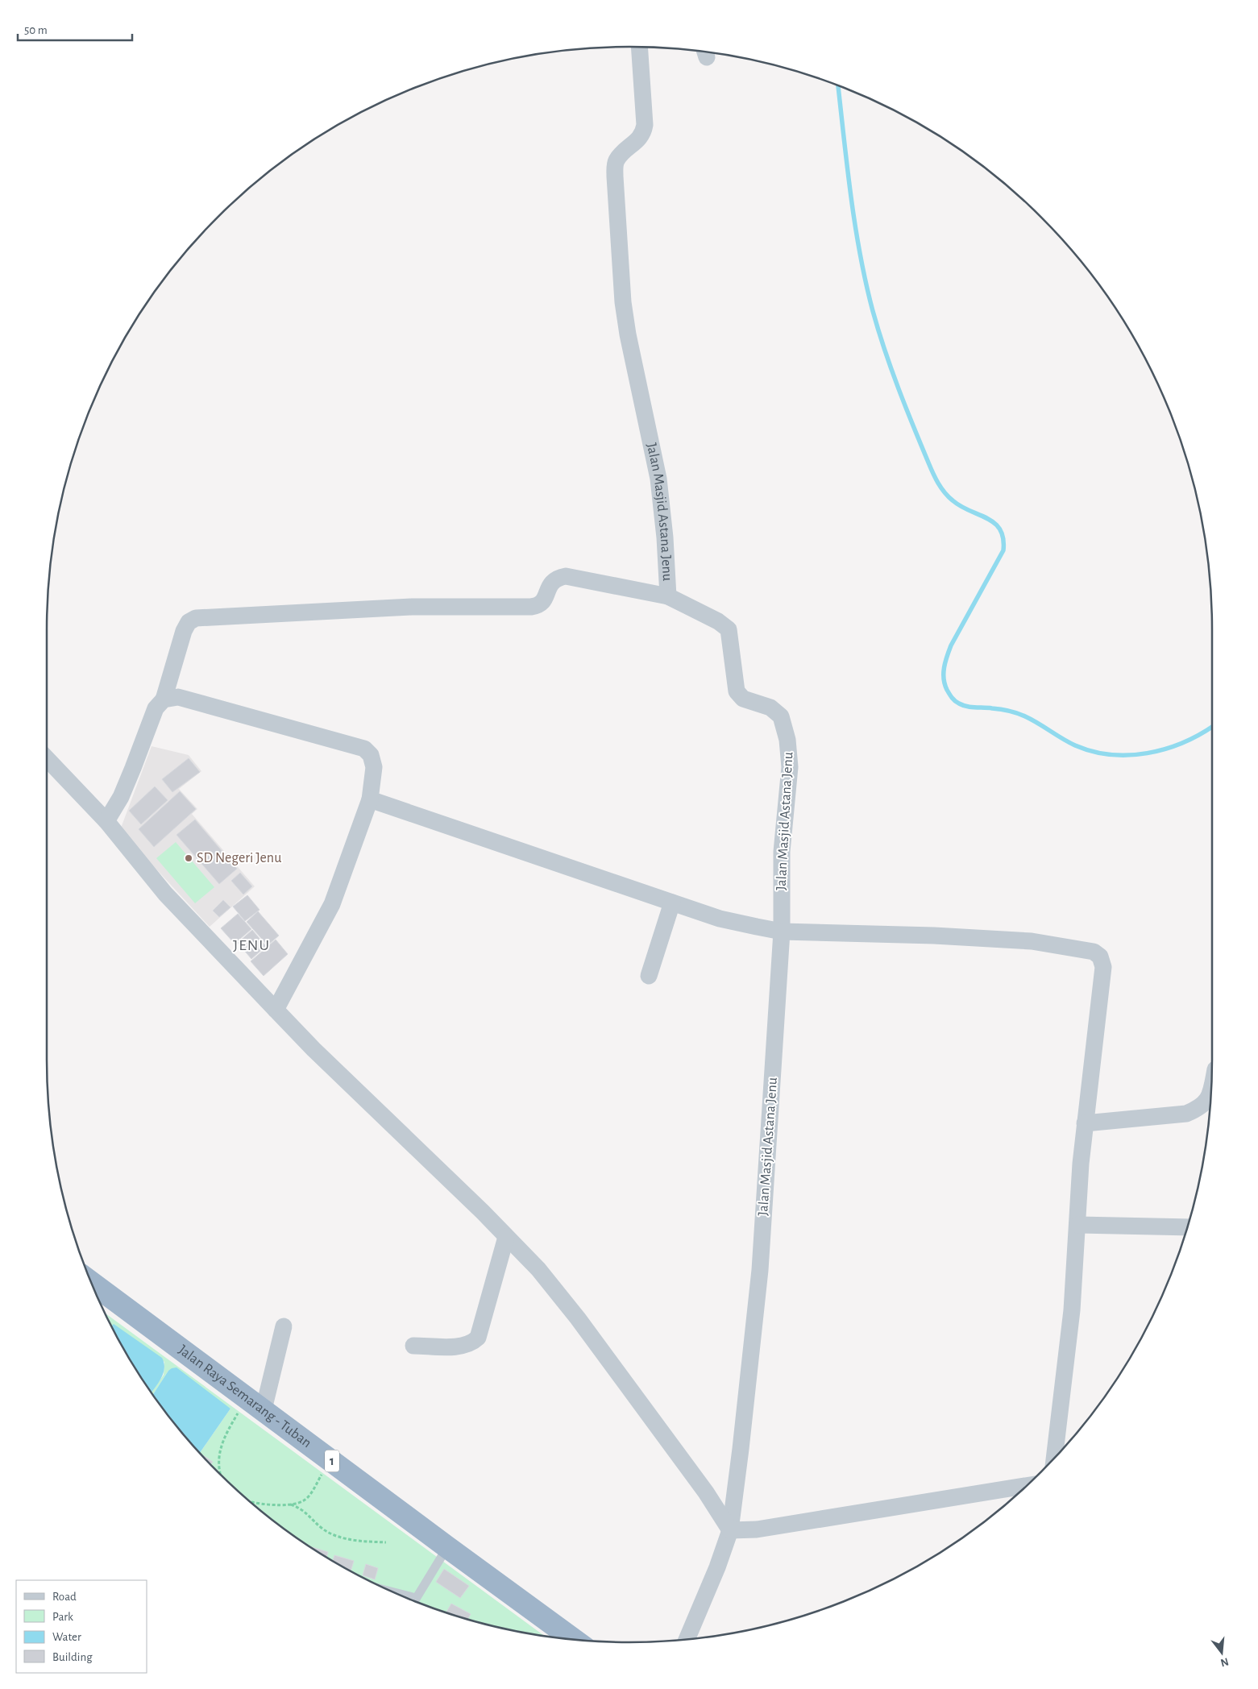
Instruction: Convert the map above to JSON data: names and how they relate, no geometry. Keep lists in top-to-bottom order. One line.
{"streets":{"highway":["Jalan Raya Semarang - Tuban","1"],"street":["Jalan Masjid Astana Jenu"]},"districts":["JENU"],"places":["SD Negeri Jenu"],"legend":["Road","Park","Water","Building"],"scale_bar":"50 m","north":"bottom"}
